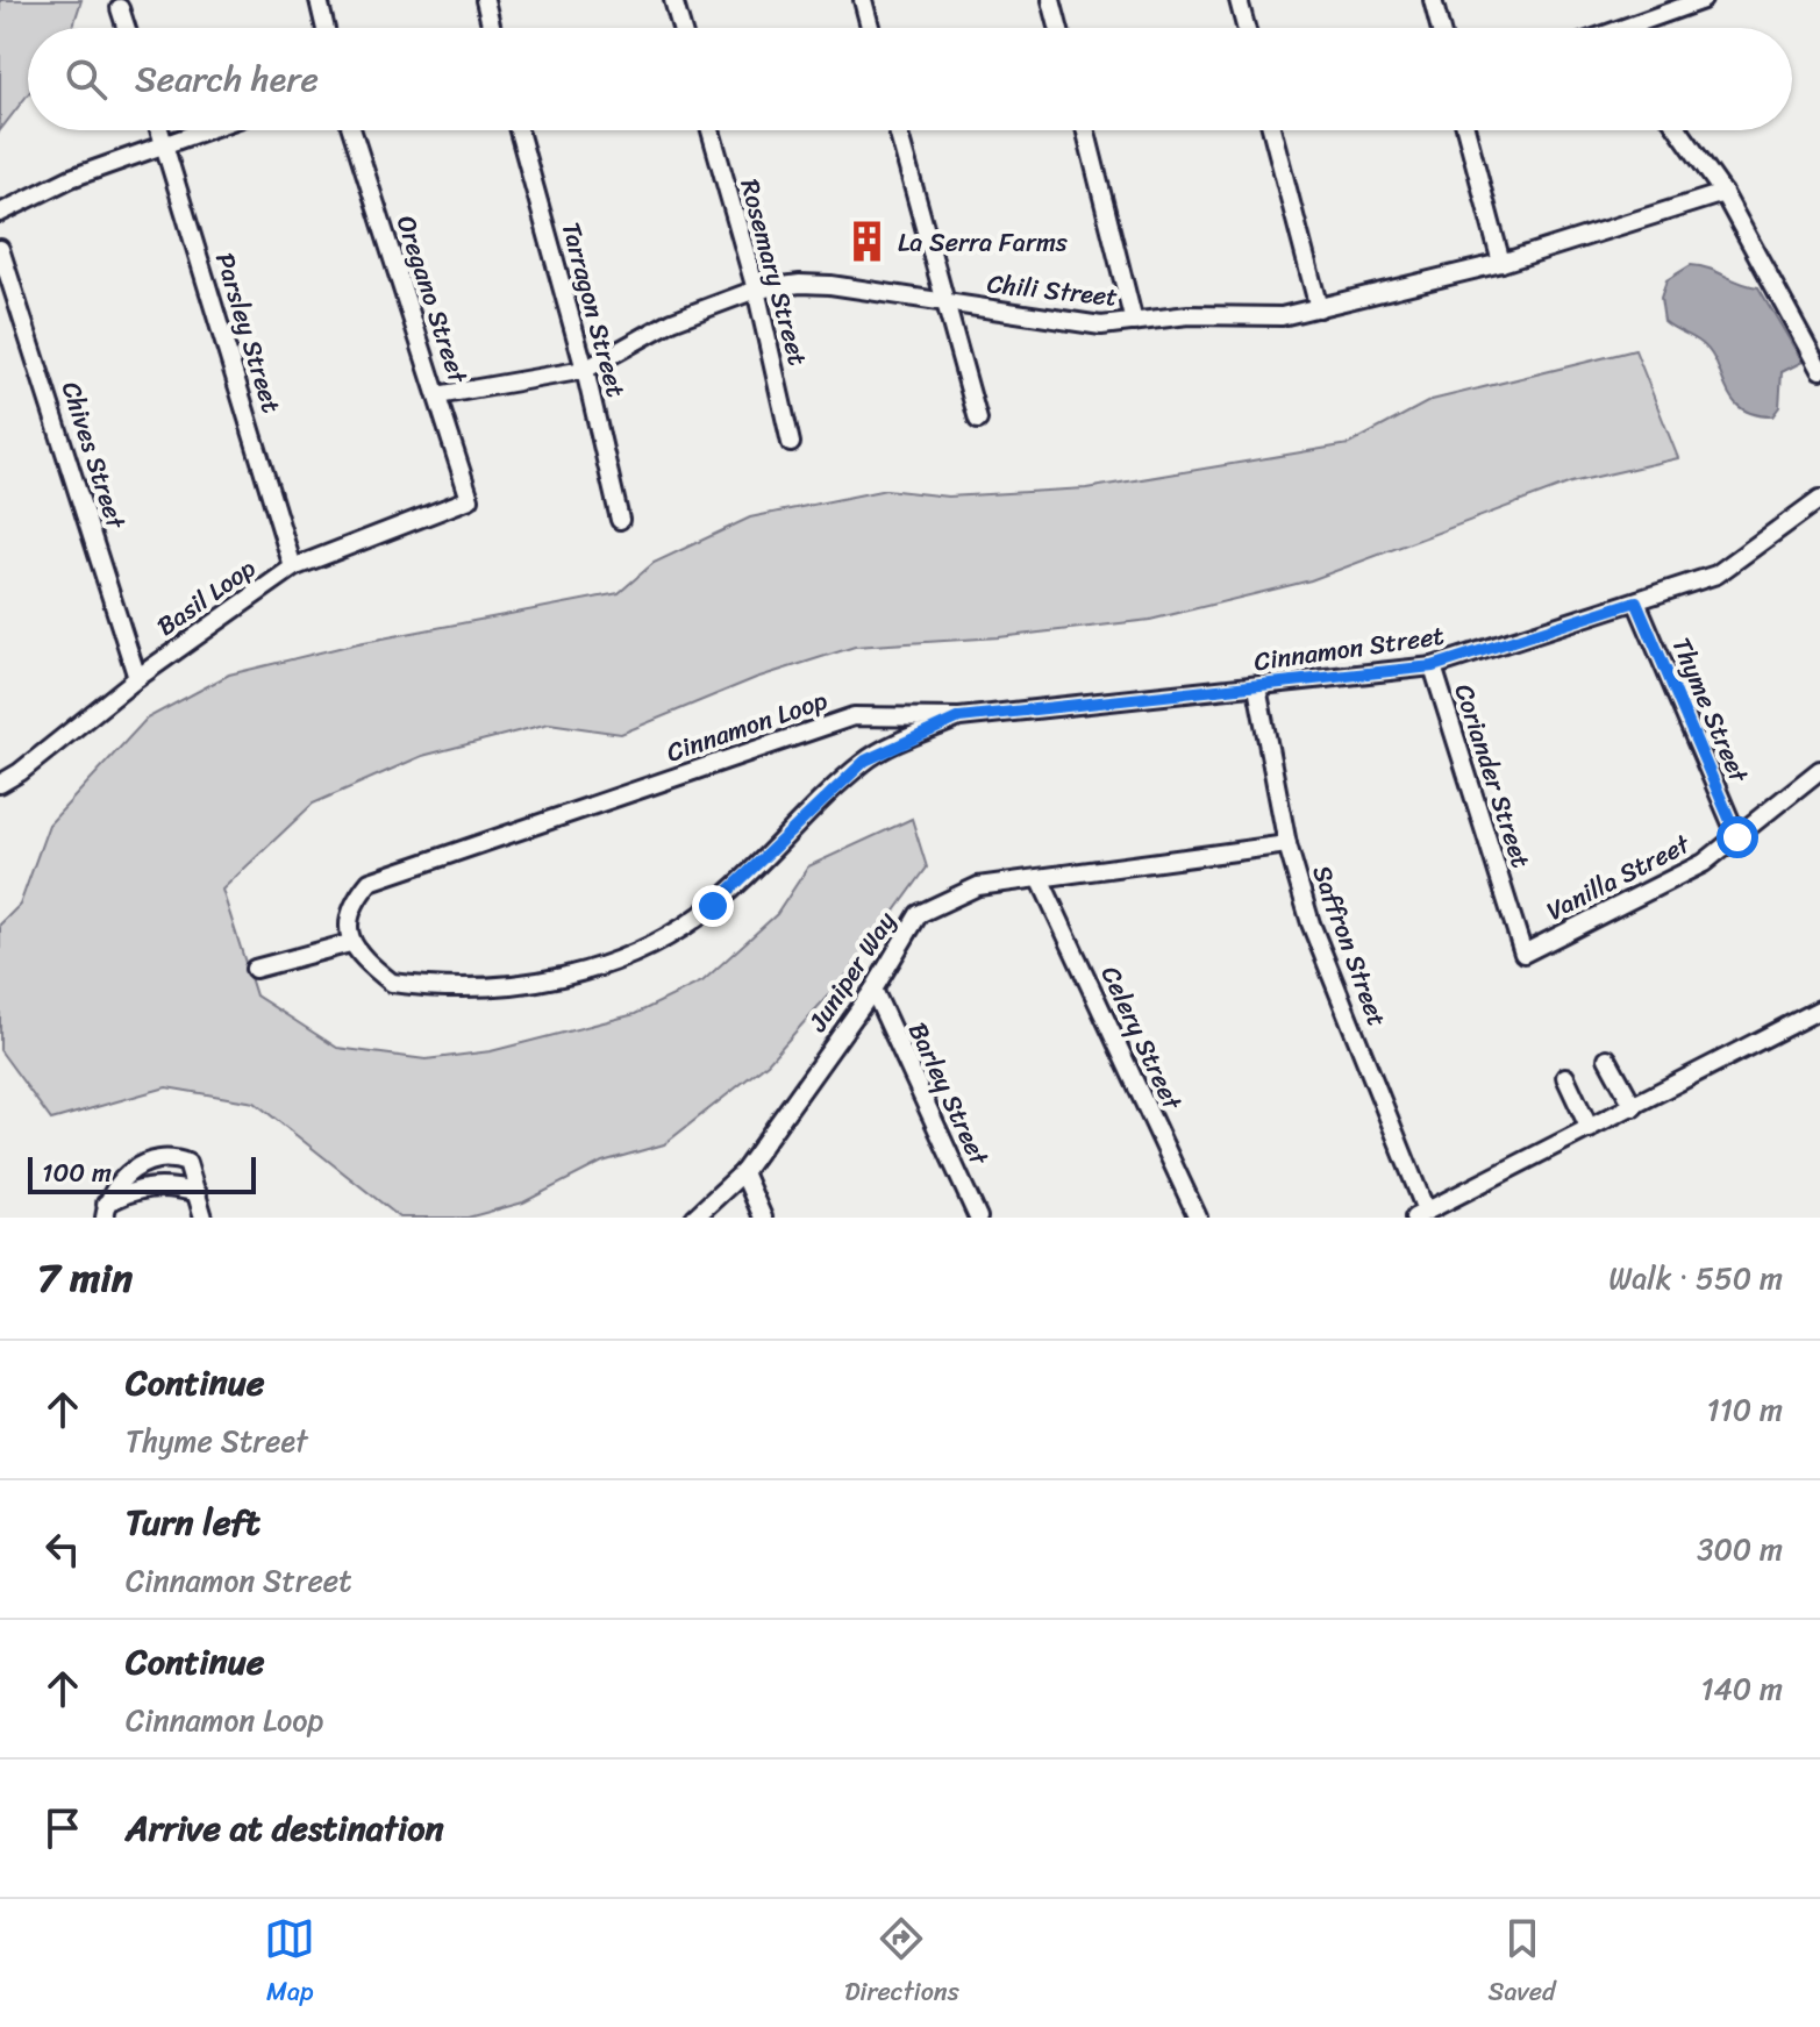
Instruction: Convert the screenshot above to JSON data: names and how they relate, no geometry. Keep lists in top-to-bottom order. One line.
{"streets":{"street":["Rosemary Street","Chili Street","Oregano Street","Tarragon Street","Parsley Street","Chives Street","Basil Loop","Cinnamon Street","Thyme Street","Cinnamon Loop","Coriander Street","Vanilla Street","Saffron Street","Juniper Way","Celery Street","Barley Street"]},"crossings":[["Rosemary Street","Chili Street"],["Chili Street","Oregano Street"],["Chili Street","Tarragon Street"],["Oregano Street","Basil Loop"],["Parsley Street","Basil Loop"],["Chives Street","Basil Loop"],["Cinnamon Street","Thyme Street"],["Cinnamon Street","Cinnamon Loop"],["Cinnamon Street","Coriander Street"],["Cinnamon Street","Saffron Street"],["Thyme Street","Vanilla Street"],["Coriander Street","Vanilla Street"],["Saffron Street","Juniper Way"],["Juniper Way","Celery Street"],["Juniper Way","Barley Street"]],"places":{"building":["La Serra Farms"]},"scale_bar":"100 m","page":{"search":"Search here","scale":"100 m","heading":["7 min","Walk · 550 m"],"list":[["Continue","Thyme Street","110 m"],["Turn left","Cinnamon Street","300 m"],["Continue","Cinnamon Loop","140 m"],"Arrive at destination"],"nav":["Map","Directions","Saved"]}}
